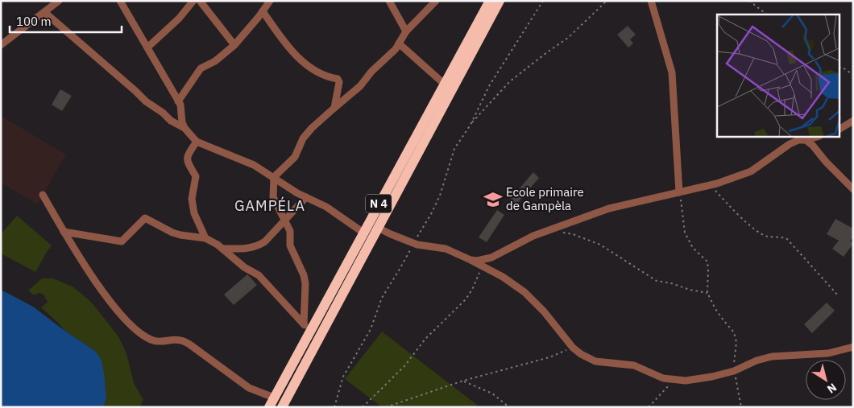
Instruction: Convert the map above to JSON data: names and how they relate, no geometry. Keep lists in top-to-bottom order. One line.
{"streets":{"highway":["N 4"]},"districts":["GAMPÉLA"],"places":{"school or university":["Ecole primaire de Gampèla"]},"scale_bar":"100 m","north":"bottom right"}
